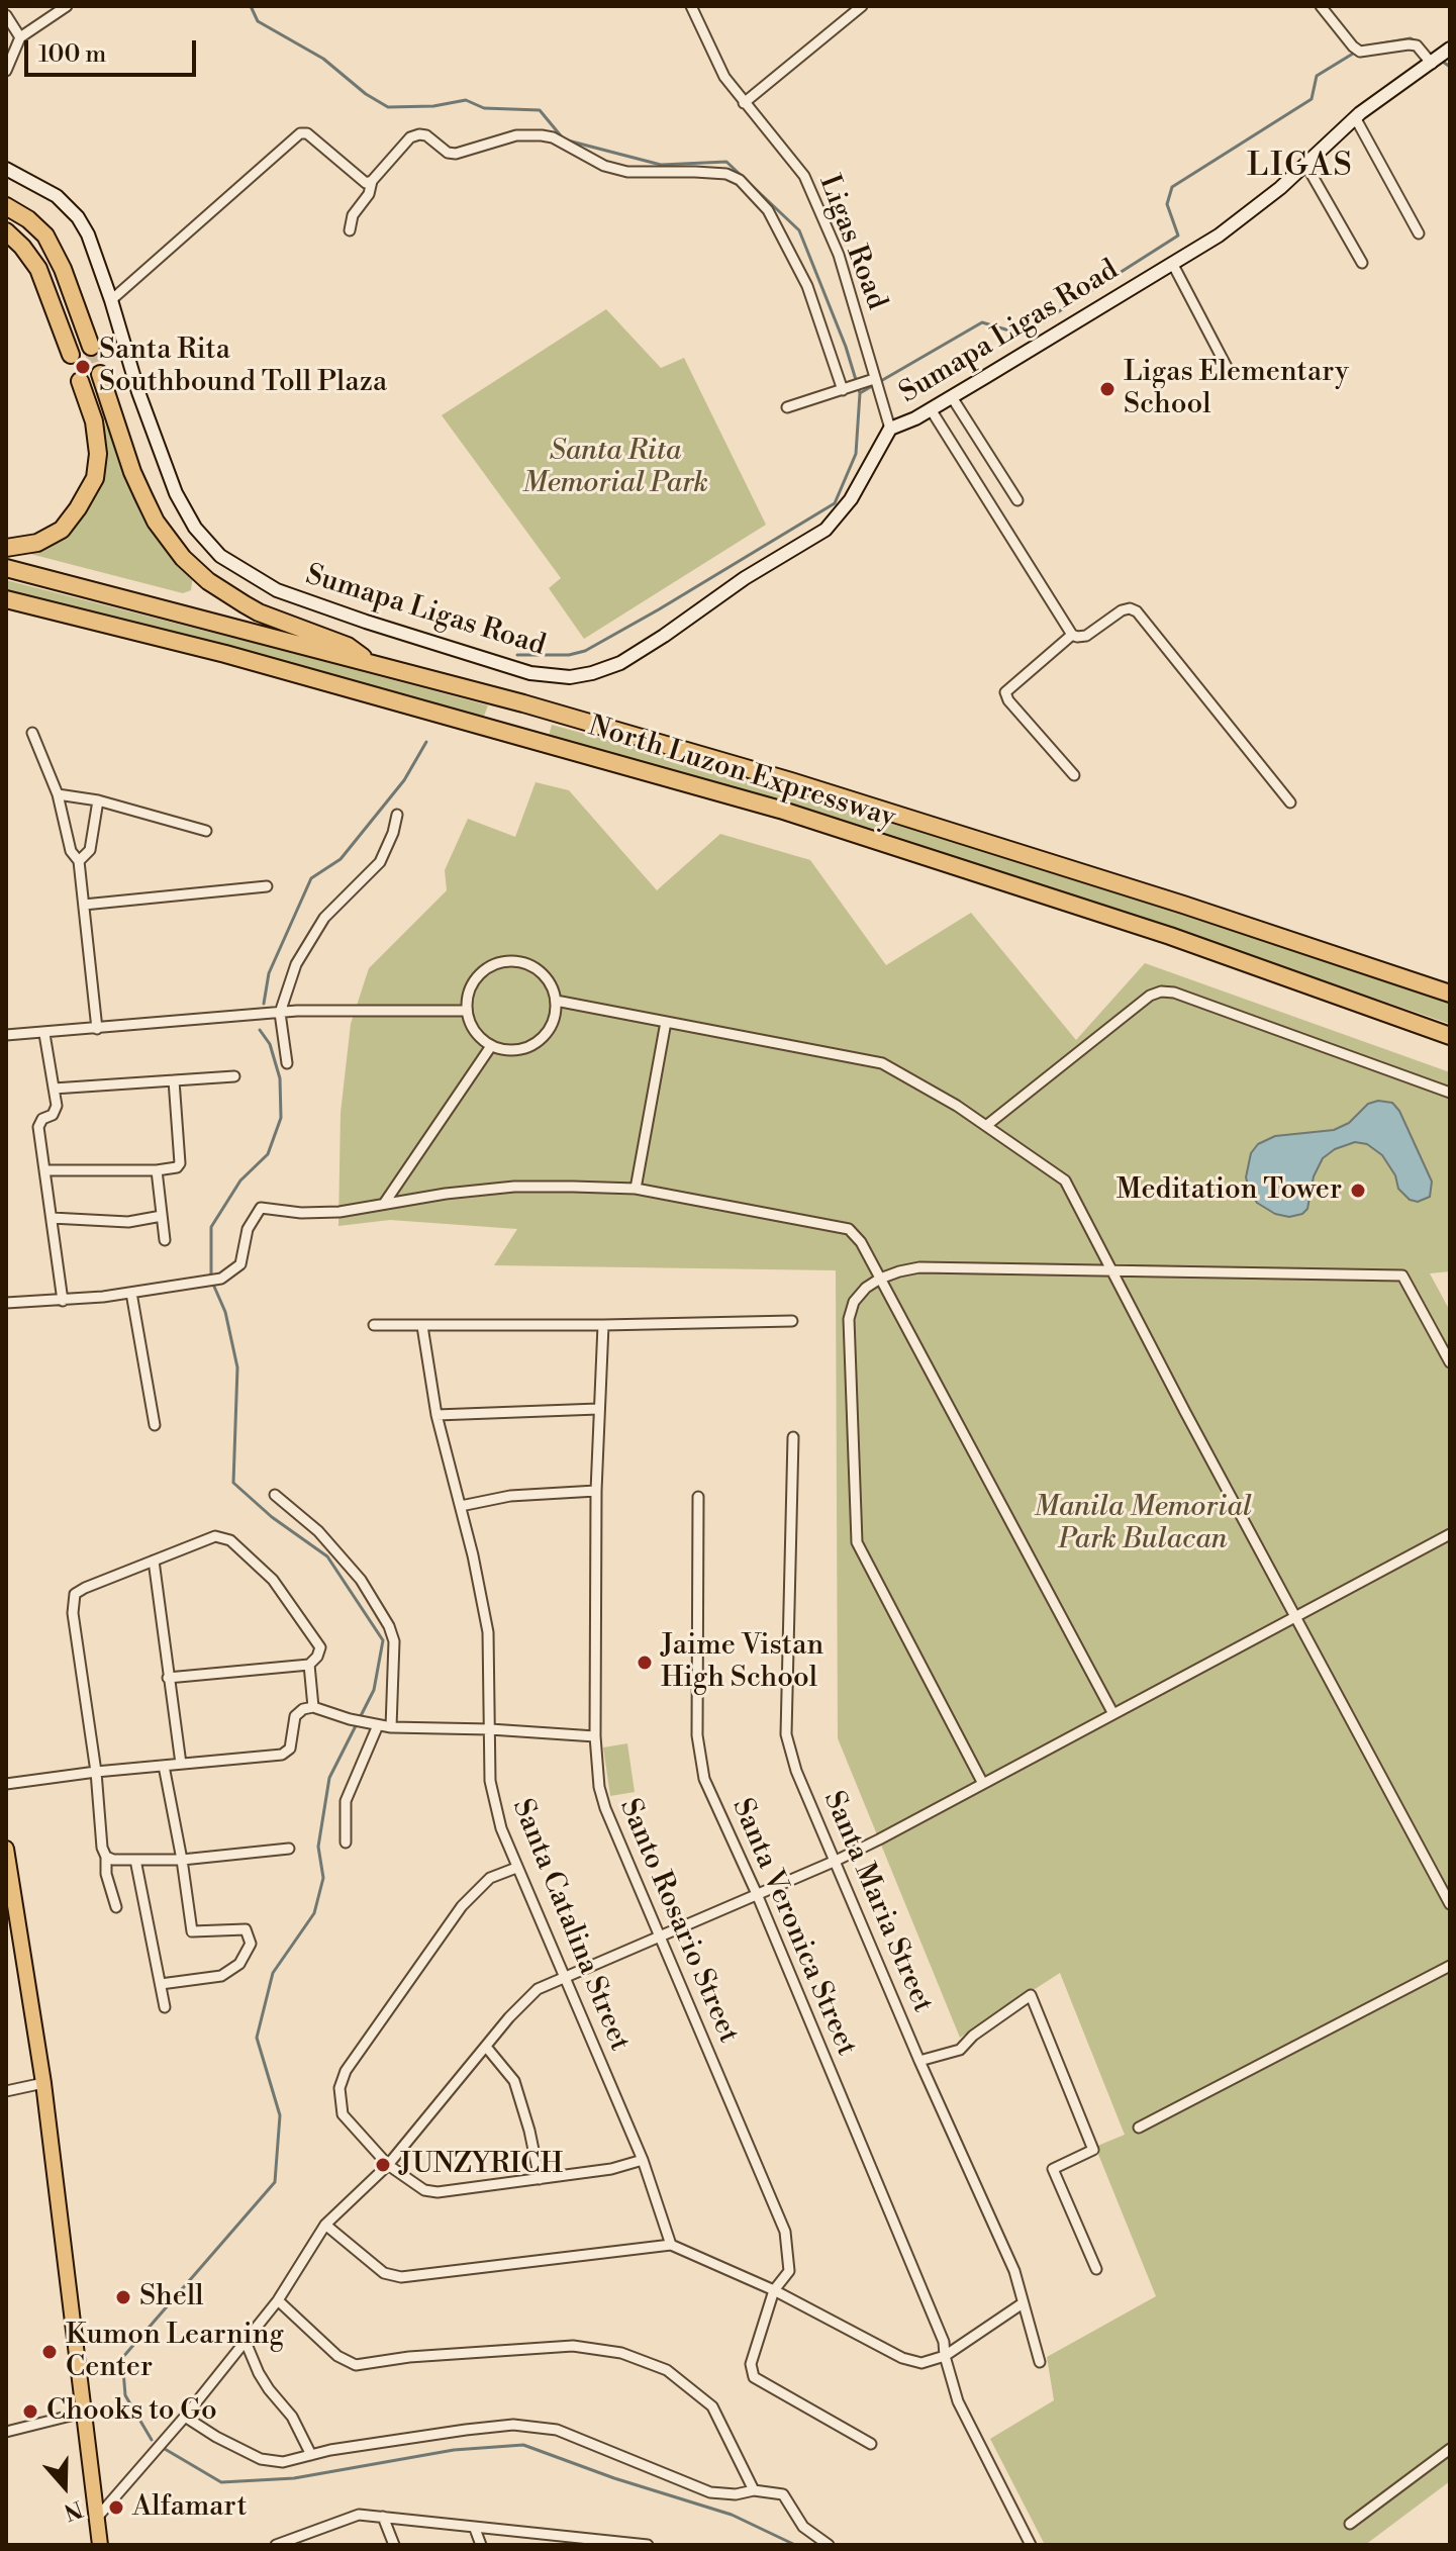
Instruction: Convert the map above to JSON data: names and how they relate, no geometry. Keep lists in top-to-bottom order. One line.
{"streets":{"highway":["North Luzon Expressway"],"main road":["Sumapa Ligas Road"],"street":["Ligas Road","Santa Maria Street","Santo Rosario Street","Santa Catalina Street","Santa Veronica Street"]},"crossings":[["Ligas Road","Sumapa Ligas Road"]],"districts":["LIGAS"],"parks":["Santa Rita Memorial Park","Manila Memorial Park Bulacan"],"places":["Santa Rita Southbound Toll Plaza","Ligas Elementary School","Meditation Tower","Jaime Vistan High School","JUNZYRICH","Shell","Kumon Learning Center","Chooks to Go","Alfamart"],"scale_bar":"100 m","north":"bottom"}
